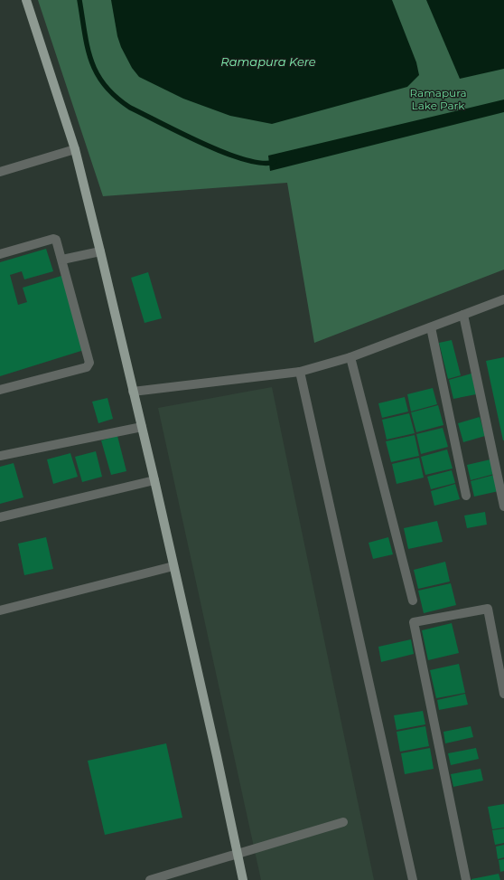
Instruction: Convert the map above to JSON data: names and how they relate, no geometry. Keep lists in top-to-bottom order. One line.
{"water":["Ramapura Kere"],"parks":["Ramapura Lake Park"]}
